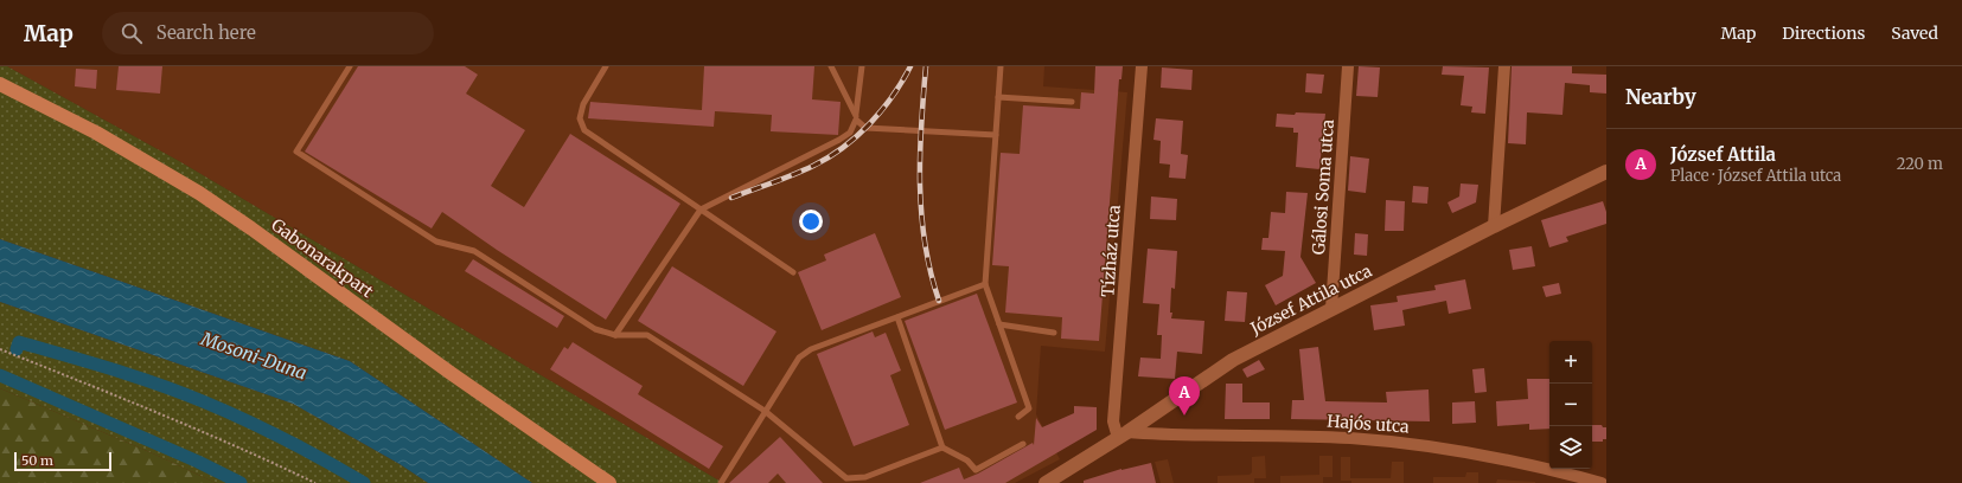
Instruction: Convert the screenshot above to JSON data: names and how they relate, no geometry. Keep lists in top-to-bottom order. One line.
{"streets":{"main road":["Gabonarakpart"],"street":["Gálosi Soma utca","Tízház utca","József Attila utca","Hajós utca"]},"crossings":[["Gálosi Soma utca","József Attila utca"],["Tízház utca","József Attila utca"],["Tízház utca","Hajós utca"],["József Attila utca","Hajós utca"]],"water":["Mosoni-Duna"],"scale_bar":"50 m","page":{"header":"Map","search":"Search here","nav":["Map","Directions","Saved"],"heading":"Nearby","list":[{"mark":"A","name":"József Attila","note":"Place · József Attila utca","value":"220 m"}],"map_buttons":["+","−"],"pins":"A","scale":"50 m"}}
